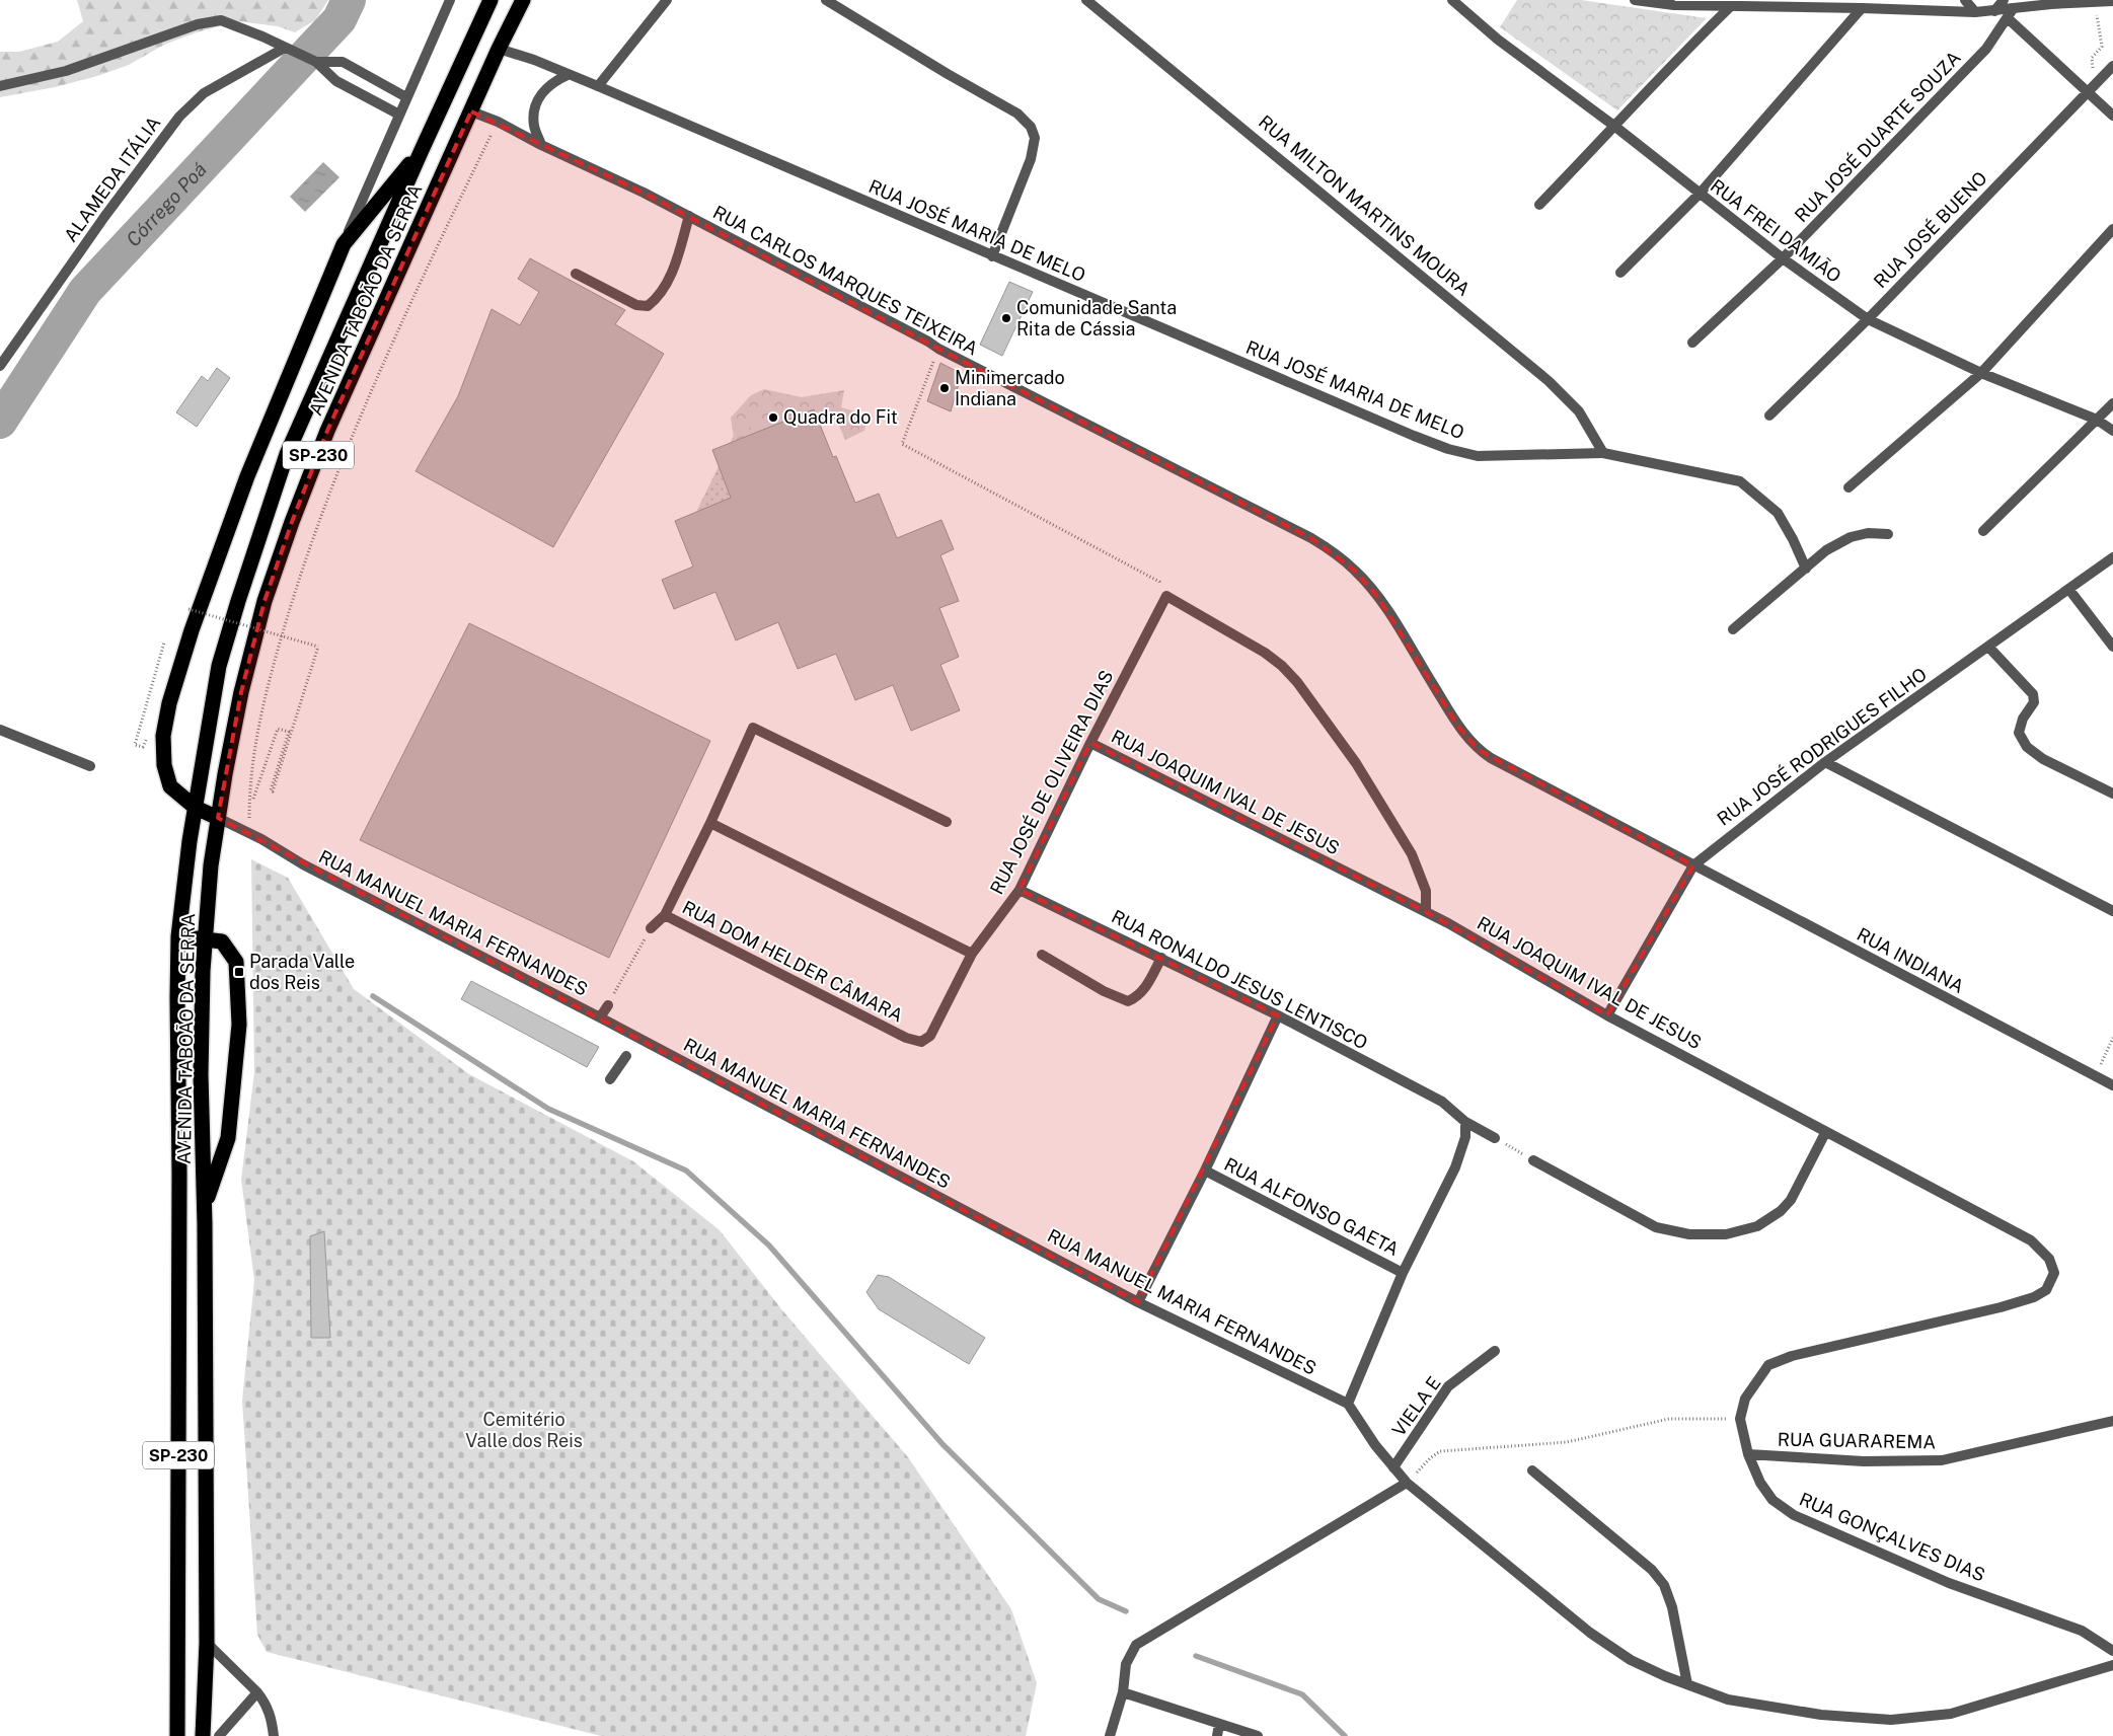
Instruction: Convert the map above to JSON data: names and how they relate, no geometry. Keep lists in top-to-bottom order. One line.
{"streets":{"highway":["AVENIDA TABOÃO DA SERRA","SP-230"],"street":["RUA JOSÉ DUARTE SOUZA","ALAMEDA ITÁLIA","RUA MILTON MARTINS MOURA","RUA JOSÉ BUENO","RUA JOSÉ MARIA DE MELO","RUA FREI DAMIÃO","RUA CARLOS MARQUES TEIXEIRA","RUA JOSÉ RODRIGUES FILHO","RUA JOSÉ DE OLIVEIRA DIAS","RUA JOAQUIM IVAL DE JESUS","RUA MANUEL MARIA FERNANDES","RUA INDIANA","RUA DOM HELDER CÂMARA","RUA RONALDO JESUS LENTISCO","RUA ALFONSO GAETA","VIELA E","RUA GUARAREMA","RUA GONÇALVES DIAS"]},"crossings":[["RUA JOSÉ DUARTE SOUZA","RUA FREI DAMIÃO"],["RUA MILTON MARTINS MOURA","RUA JOSÉ MARIA DE MELO"],["RUA JOSÉ BUENO","RUA FREI DAMIÃO"],["RUA JOSÉ MARIA DE MELO","AVENIDA TABOÃO DA SERRA"],["RUA CARLOS MARQUES TEIXEIRA","AVENIDA TABOÃO DA SERRA"],["RUA CARLOS MARQUES TEIXEIRA","RUA JOSÉ RODRIGUES FILHO"],["RUA CARLOS MARQUES TEIXEIRA","RUA INDIANA"],["AVENIDA TABOÃO DA SERRA","SP-230"],["AVENIDA TABOÃO DA SERRA","RUA MANUEL MARIA FERNANDES"],["RUA JOSÉ RODRIGUES FILHO","RUA JOAQUIM IVAL DE JESUS"],["RUA JOSÉ RODRIGUES FILHO","RUA INDIANA"],["RUA JOSÉ DE OLIVEIRA DIAS","RUA JOAQUIM IVAL DE JESUS"],["RUA JOSÉ DE OLIVEIRA DIAS","RUA DOM HELDER CÂMARA"],["RUA JOSÉ DE OLIVEIRA DIAS","RUA RONALDO JESUS LENTISCO"],["RUA JOAQUIM IVAL DE JESUS","RUA GONÇALVES DIAS"],["RUA GUARAREMA","RUA GONÇALVES DIAS"]],"water":["Córrego Poá"],"parks":["Cemitério Valle dos Reis"],"places":{"other":["Comunidade Santa Rita de Cássia","Minimercado Indiana","Quadra do Fit"],"transit":["Parada Valle dos Reis"]}}
